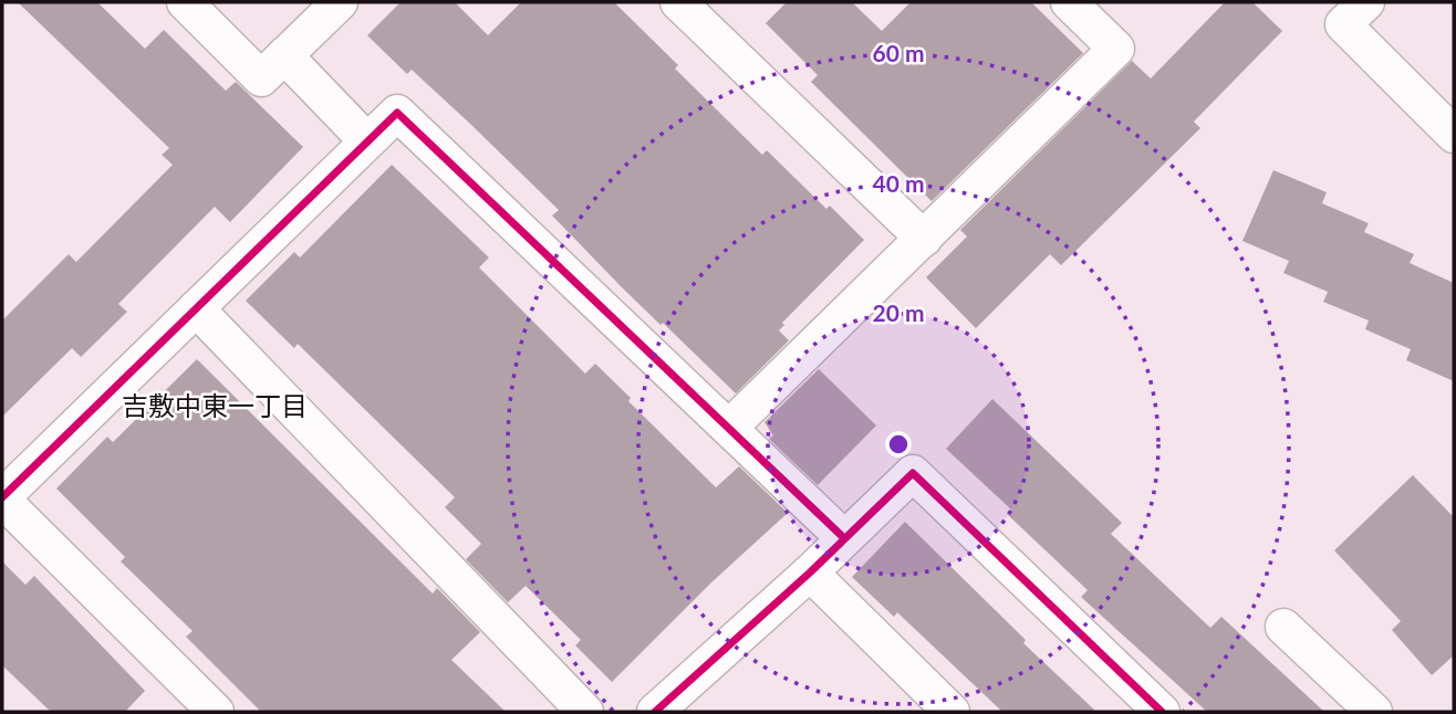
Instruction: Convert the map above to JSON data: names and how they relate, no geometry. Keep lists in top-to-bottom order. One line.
{"districts":["吉敷中東一丁目"],"rings":["60 m","40 m","20 m"]}
